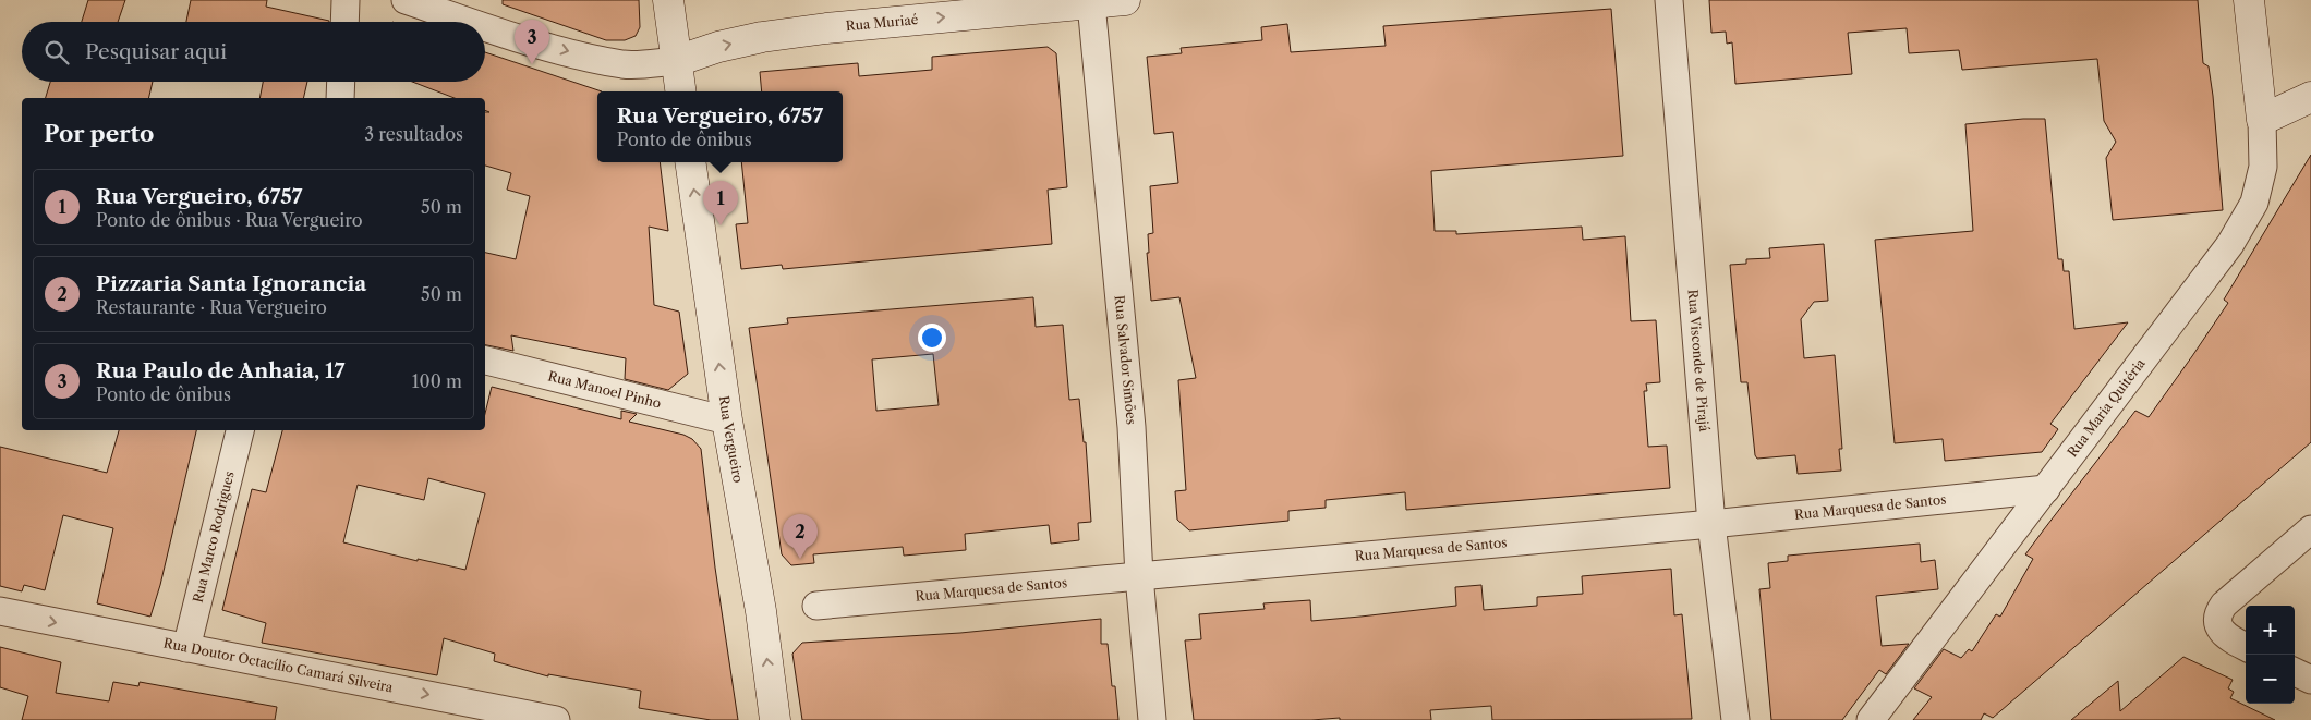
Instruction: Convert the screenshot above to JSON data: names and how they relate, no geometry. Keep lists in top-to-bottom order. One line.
{"streets":{"main road":["Rua Muriaé","Rua Vergueiro"],"street":["Rua Salvador Simões","Rua Visconde de Pirajá","Rua Manoel Pinho","Rua Maria Quitéria","Rua Marquesa de Santos","Rua Marco Rodrigues","Rua Doutor Octacílio Camará Silveira"]},"crossings":[["Rua Muriaé","Rua Salvador Simões"],["Rua Salvador Simões","Rua Marquesa de Santos"],["Rua Visconde de Pirajá","Rua Marquesa de Santos"],["Rua Manoel Pinho","Rua Vergueiro"],["Rua Maria Quitéria","Rua Marquesa de Santos"],["Rua Marco Rodrigues","Rua Doutor Octacílio Camará Silveira"]],"one_way":["Rua Muriaé","Rua Vergueiro","Rua Doutor Octacílio Camará Silveira"],"page":{"pins":["3","1","2"],"search":"Pesquisar aqui","popup":["Rua Vergueiro, 6757","Ponto de ônibus"],"heading":["Por perto","3 resultados"],"list":[{"mark":"1","name":"Rua Vergueiro, 6757","note":"Ponto de ônibus · Rua Vergueiro","value":"50 m"},{"mark":"2","name":"Pizzaria Santa Ignorancia","note":"Restaurante · Rua Vergueiro","value":"50 m"},{"mark":"3","name":"Rua Paulo de Anhaia, 17","note":"Ponto de ônibus","value":"100 m"}],"map_buttons":["+","−"]}}
